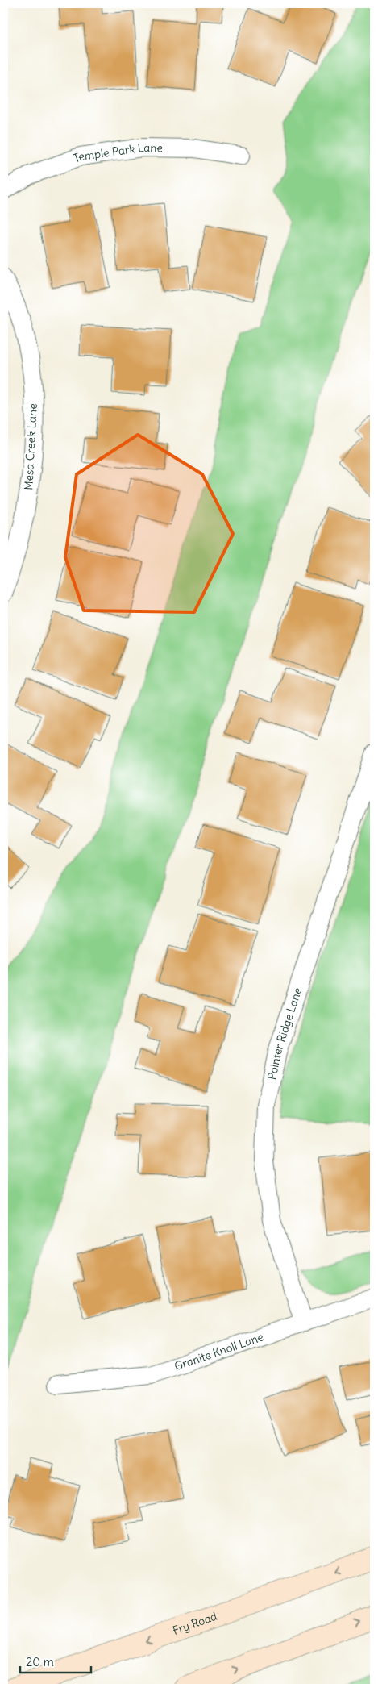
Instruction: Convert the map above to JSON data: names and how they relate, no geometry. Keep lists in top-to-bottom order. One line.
{"streets":{"main road":["Fry Road"],"street":["Temple Park Lane","Mesa Creek Lane","Pointer Ridge Lane","Granite Knoll Lane"]},"crossings":[["Pointer Ridge Lane","Granite Knoll Lane"]],"scale_bar":"20 m"}
